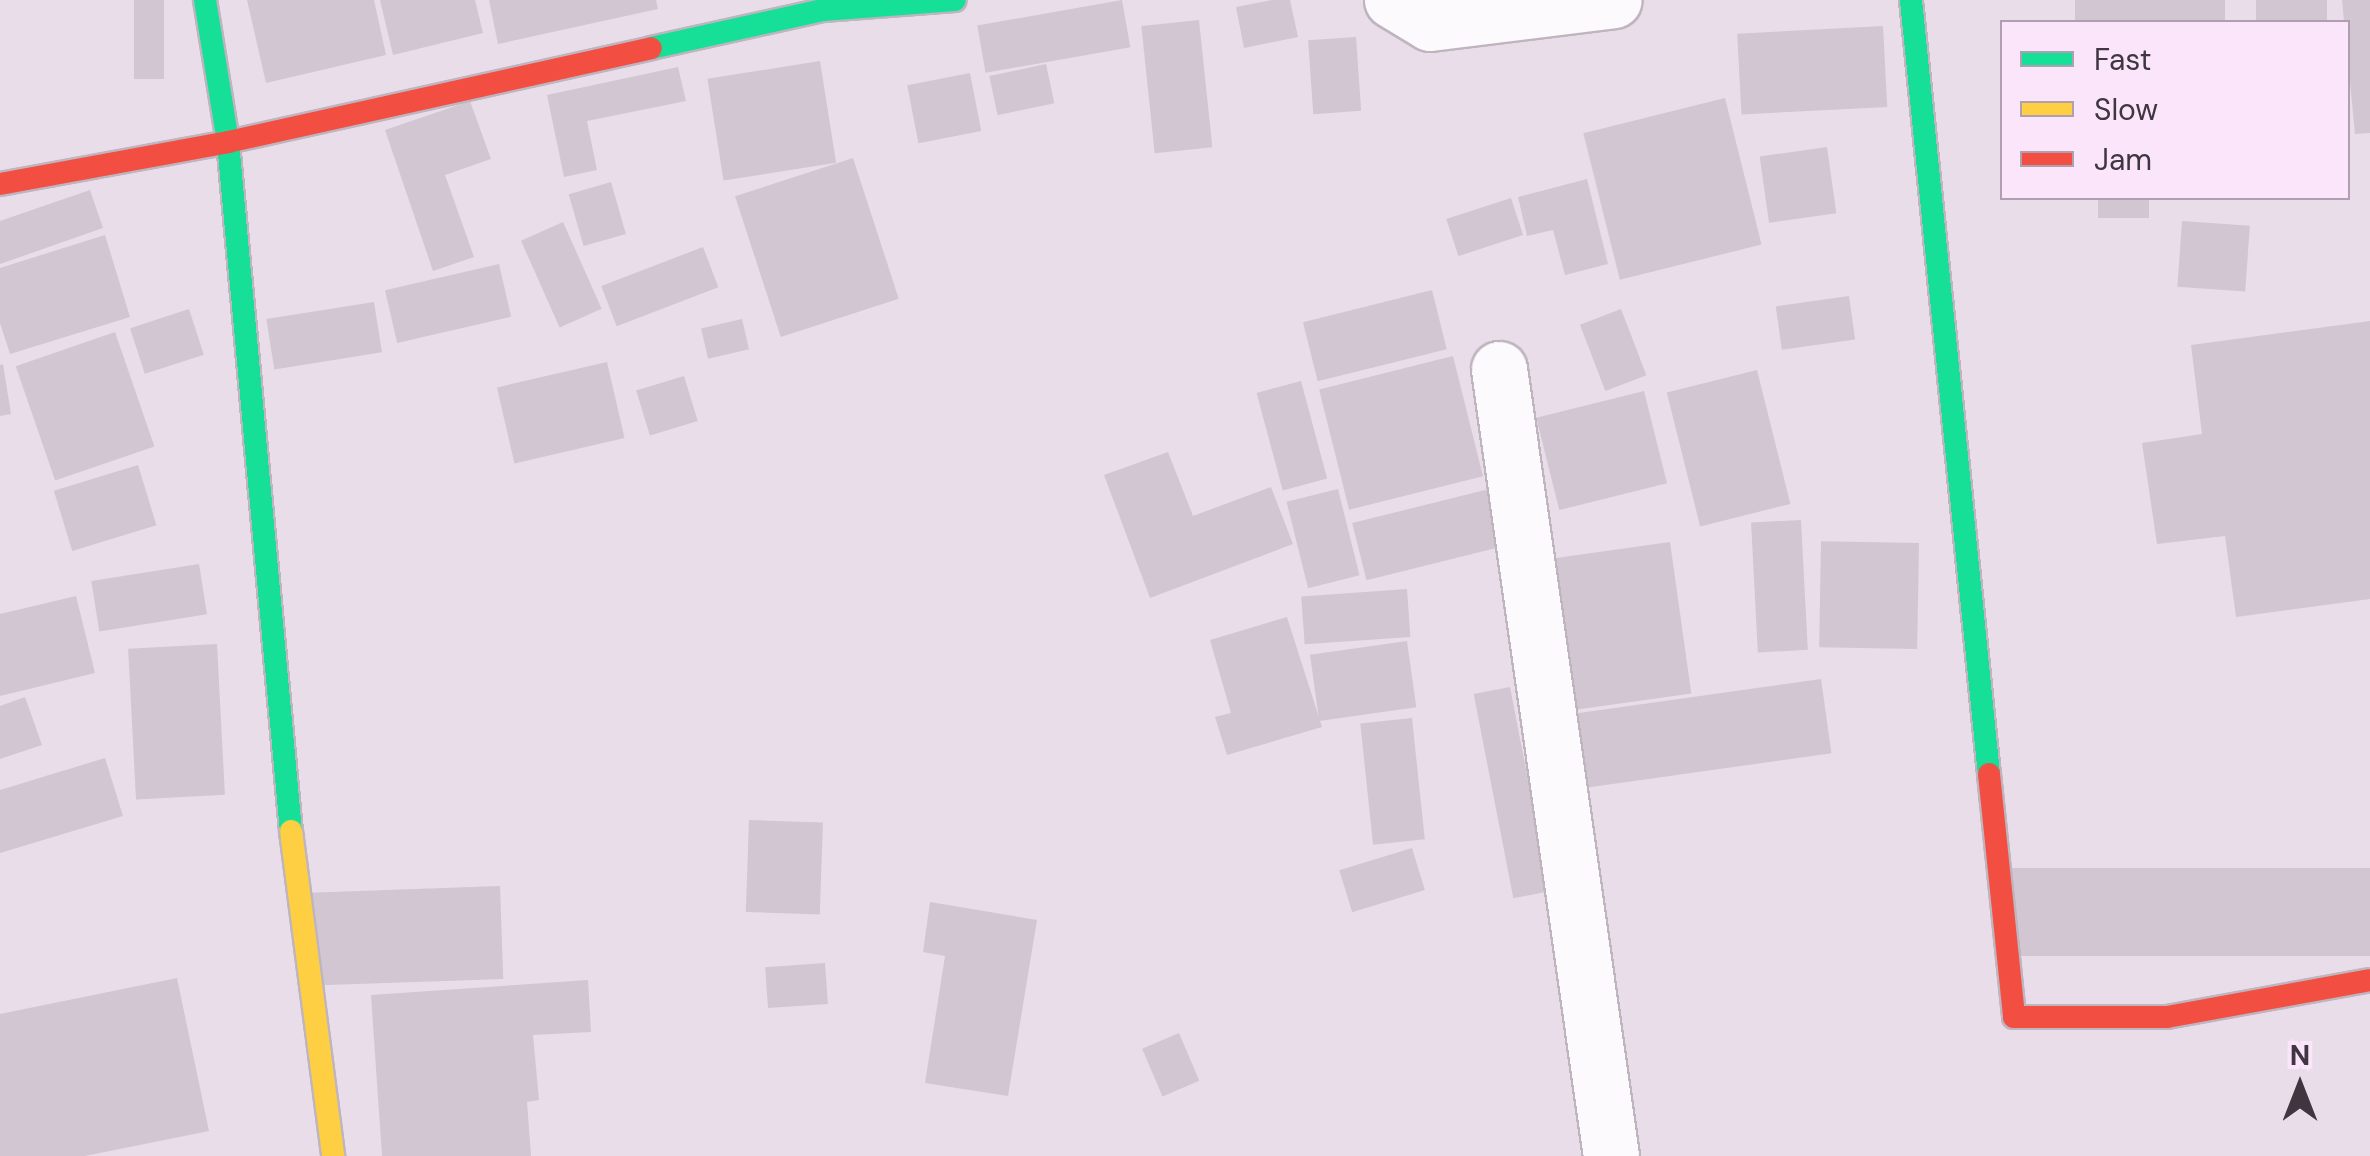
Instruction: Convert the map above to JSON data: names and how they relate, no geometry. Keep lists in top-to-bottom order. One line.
{"legend":["Fast","Slow","Jam"],"north":"top"}
